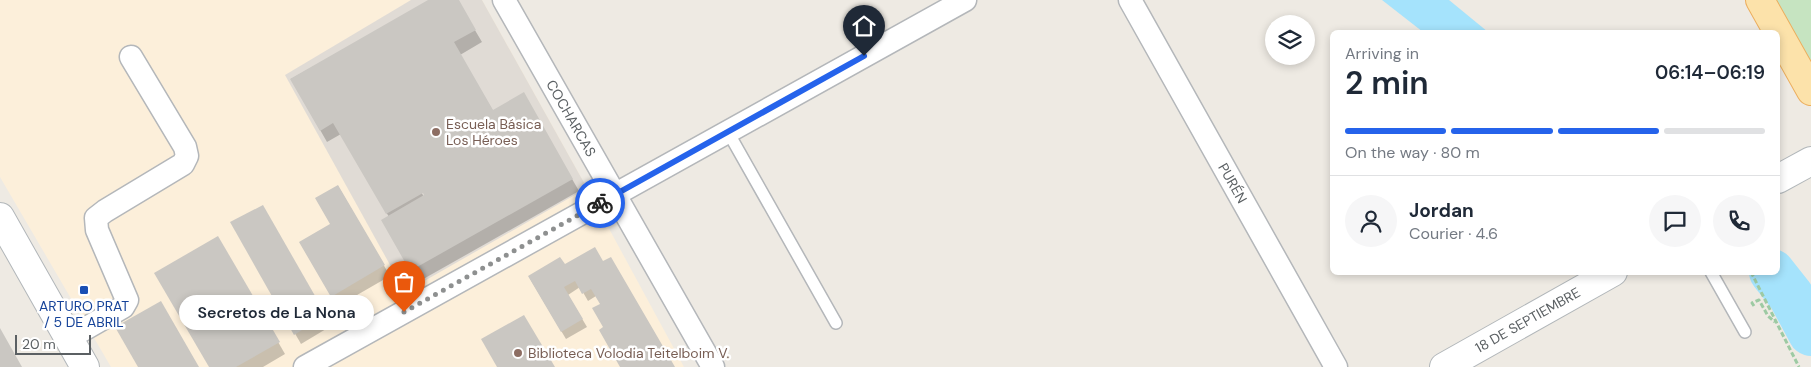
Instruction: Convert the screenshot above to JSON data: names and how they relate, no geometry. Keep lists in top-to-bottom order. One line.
{"streets":{"street":["COCHARCAS","PURÉN","18 DE SEPTIEMBRE"]},"places":{"other":["Escuela Básica Los Héroes","Secretos de La Nona","Biblioteca Volodia Teitelboim V."],"transit":["ARTURO PRAT / 5 DE ABRIL"]},"scale_bar":"20 m","page":{"heading":["2 min","Arriving in","06:14–06:19"],"panel":["Jordan","Courier · 4.6"],"bar":"On the way · 80 m","bubble":"Secretos de La Nona","scale":"20 m"}}
